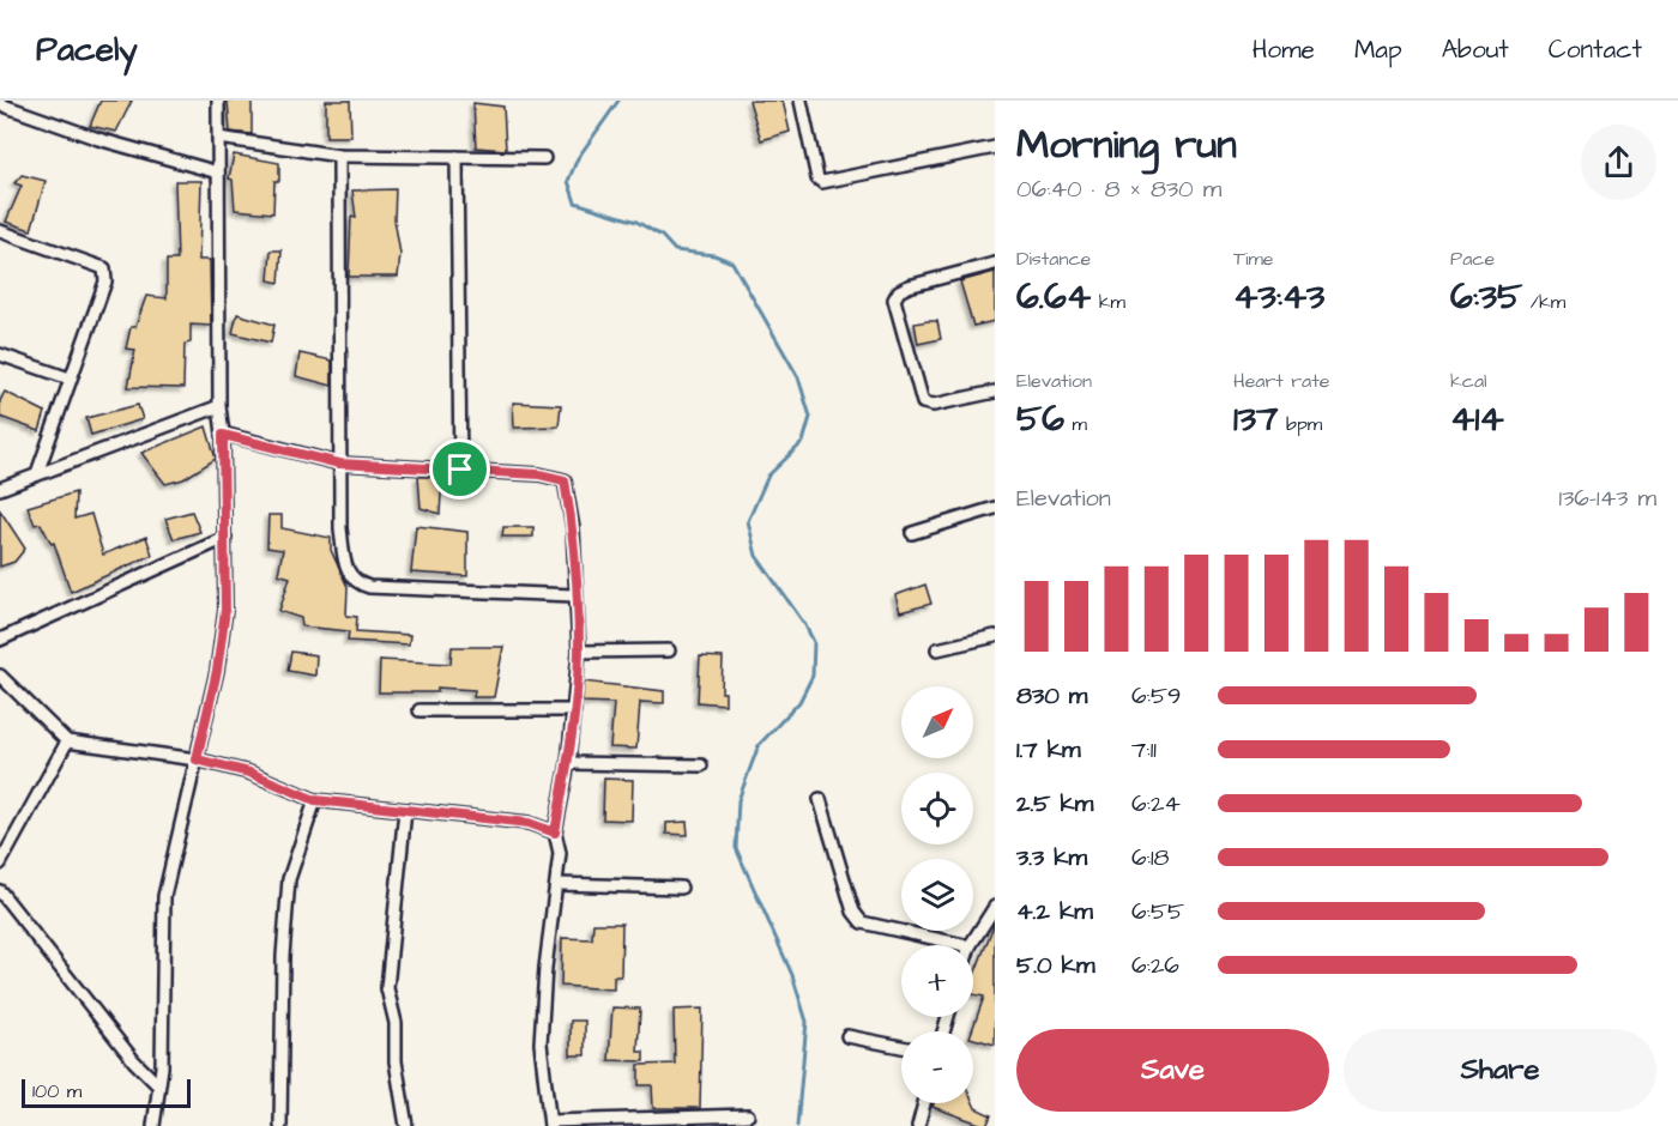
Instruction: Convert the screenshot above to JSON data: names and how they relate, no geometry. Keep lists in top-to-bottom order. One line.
{"scale_bar":"100 m","north":"top right","page":{"header":"Pacely","nav":["Home","Map","About","Contact"],"heading":["Morning run","06:40 · 8 × 830 m"],"stats":[["Distance","6.64 km"],["Time","43:43"],["Pace","6:35 /km"],["Elevation","56 m"],["Heart rate","137 bpm"],["kcal","414"]],"chart":["Elevation","136–143 m"],"list":[{"name":"830 m","note":"6:59"},{"name":"1.7 km","note":"7:11"},{"name":"2.5 km","note":"6:24"},{"name":"3.3 km","note":"6:18"},{"name":"4.2 km","note":"6:55"},{"name":"5.0 km","note":"6:26"}],"map_buttons":["+","−"],"buttons":["Save","Share"],"scale":"100 m"}}
